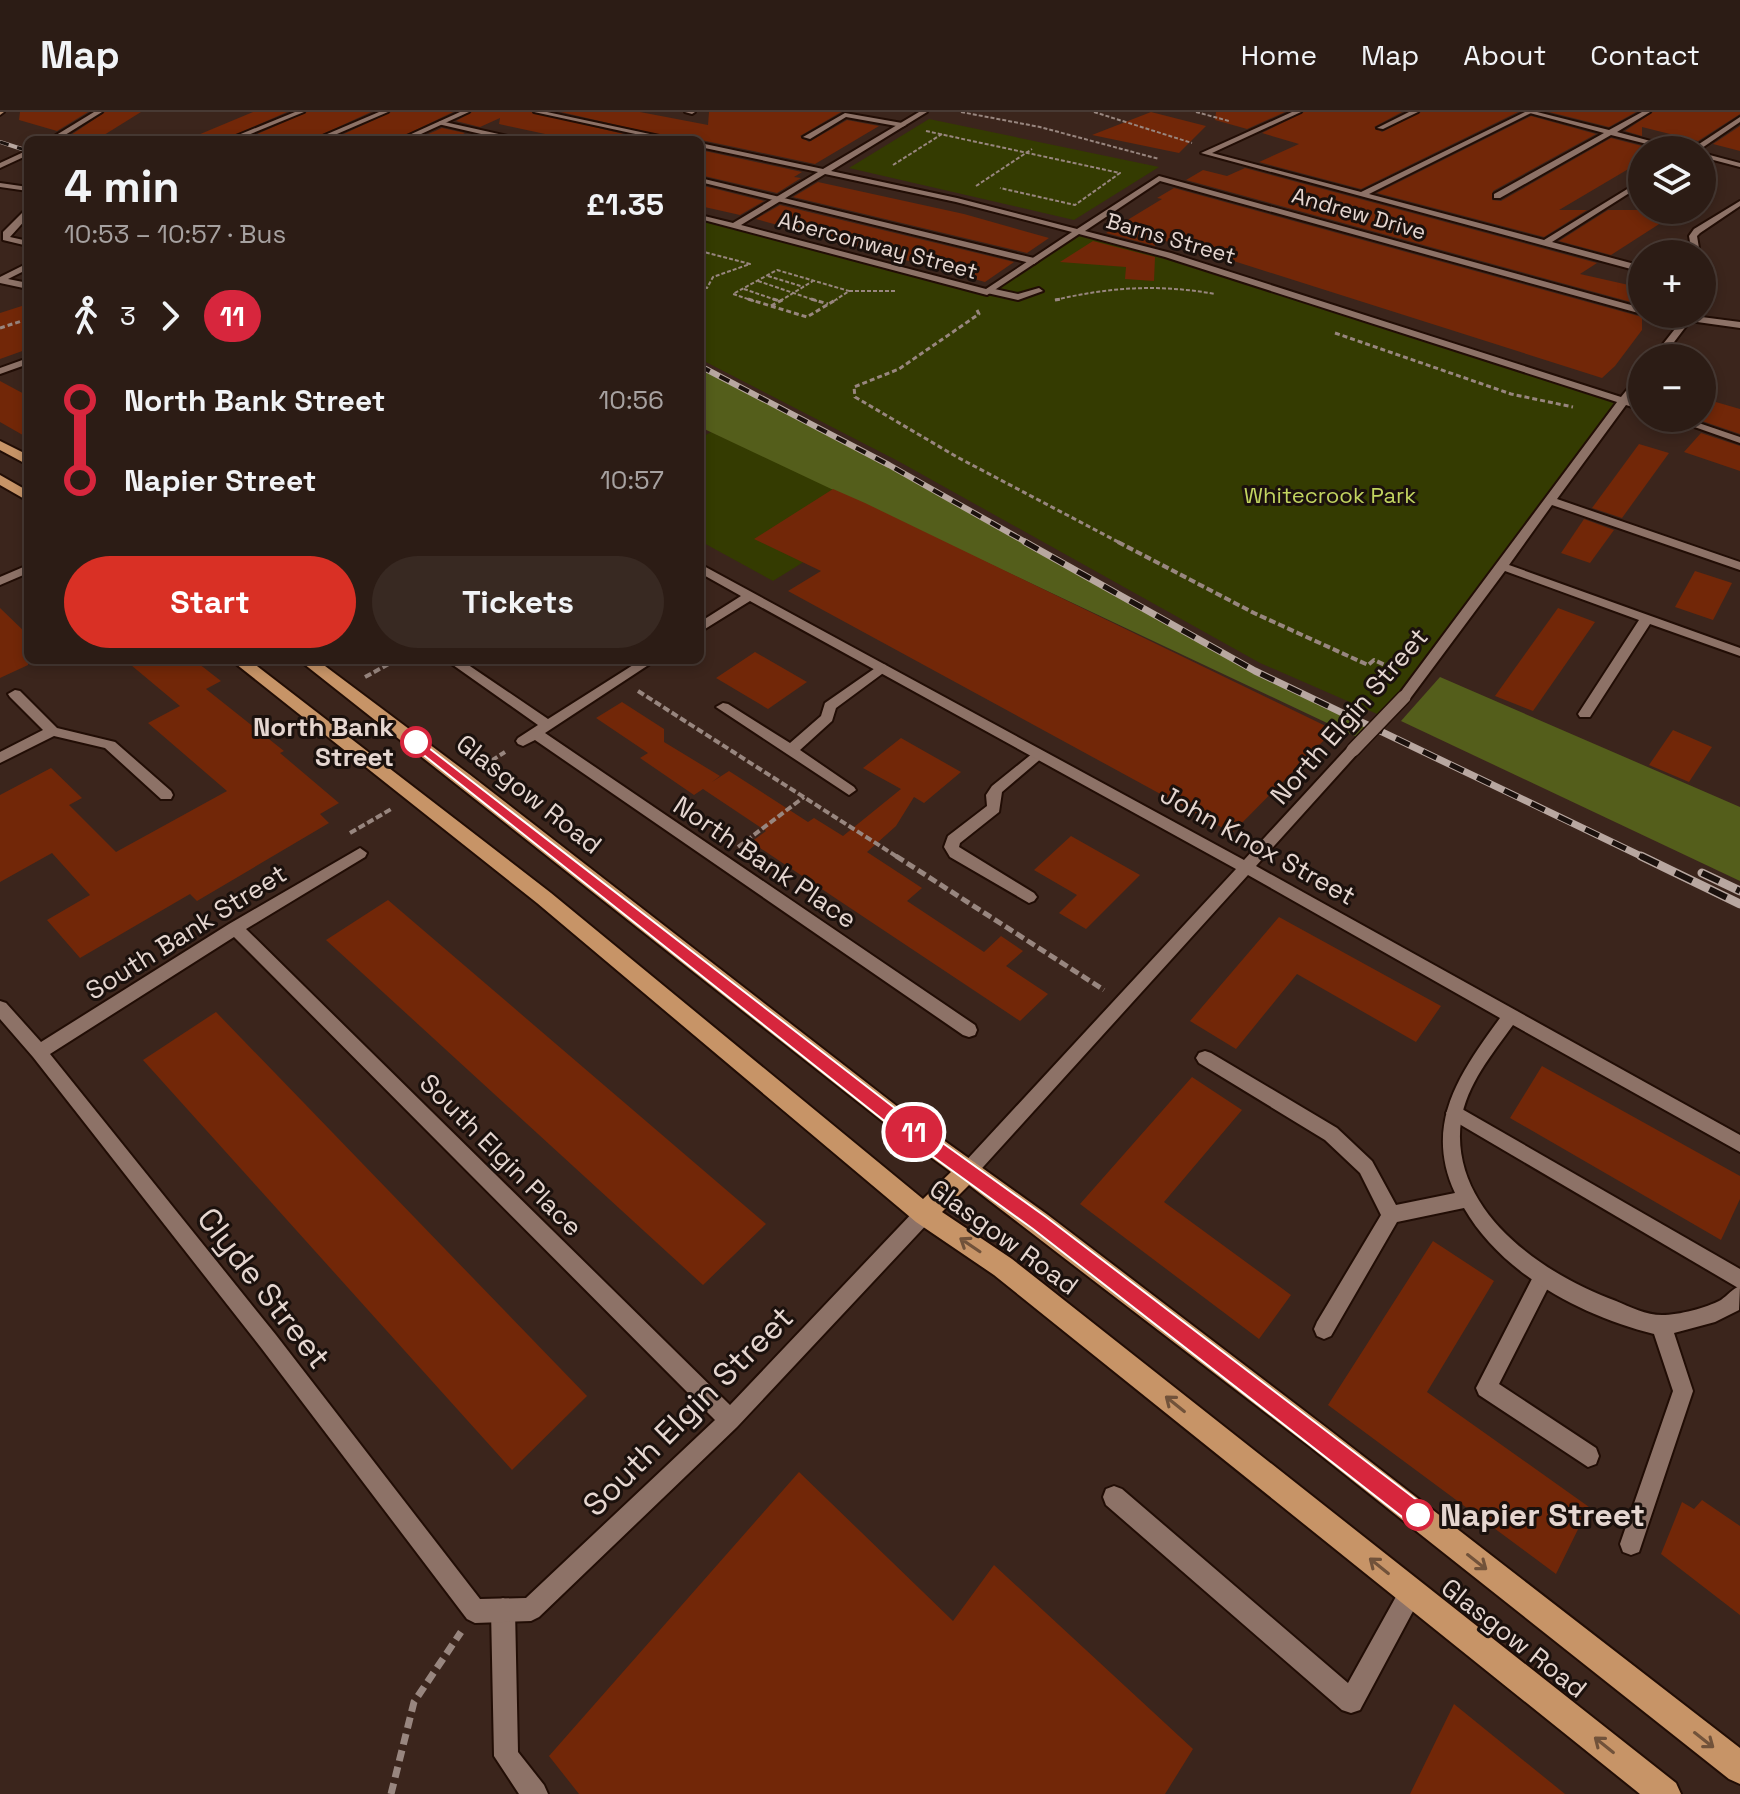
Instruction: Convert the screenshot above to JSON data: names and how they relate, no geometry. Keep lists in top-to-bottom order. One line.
{"streets":{"main road":["Glasgow Road"],"street":["Andrew Drive","Barns Street","Aberconway Street","North Elgin Street","John Knox Street","North Bank Place","South Bank Street","South Elgin Place","Clyde Street","South Elgin Street"]},"crossings":[["Andrew Drive","Barns Street"],["Andrew Drive","Aberconway Street"],["Barns Street","Aberconway Street"],["Barns Street","North Elgin Street"],["North Elgin Street","Glasgow Road"],["North Elgin Street","John Knox Street"],["Glasgow Road","South Elgin Street"],["South Bank Street","South Elgin Place"],["South Bank Street","Clyde Street"],["South Elgin Place","South Elgin Street"],["Clyde Street","South Elgin Street"]],"parks":["Whitecrook Park"],"places":["North Bank Street","Napier Street"],"lines":["bus line 11"],"page":{"header":"Map","nav":["Home","Map","About","Contact"],"on_map":"11","map_buttons":["+","−"],"heading":["4 min","10:53 – 10:57 · Bus","£1.35"],"legs":["3","11"],"list":[{"name":"North Bank Street","value":"10:56"},{"name":"Napier Street","value":"10:57"}],"buttons":["Start","Tickets"]}}
